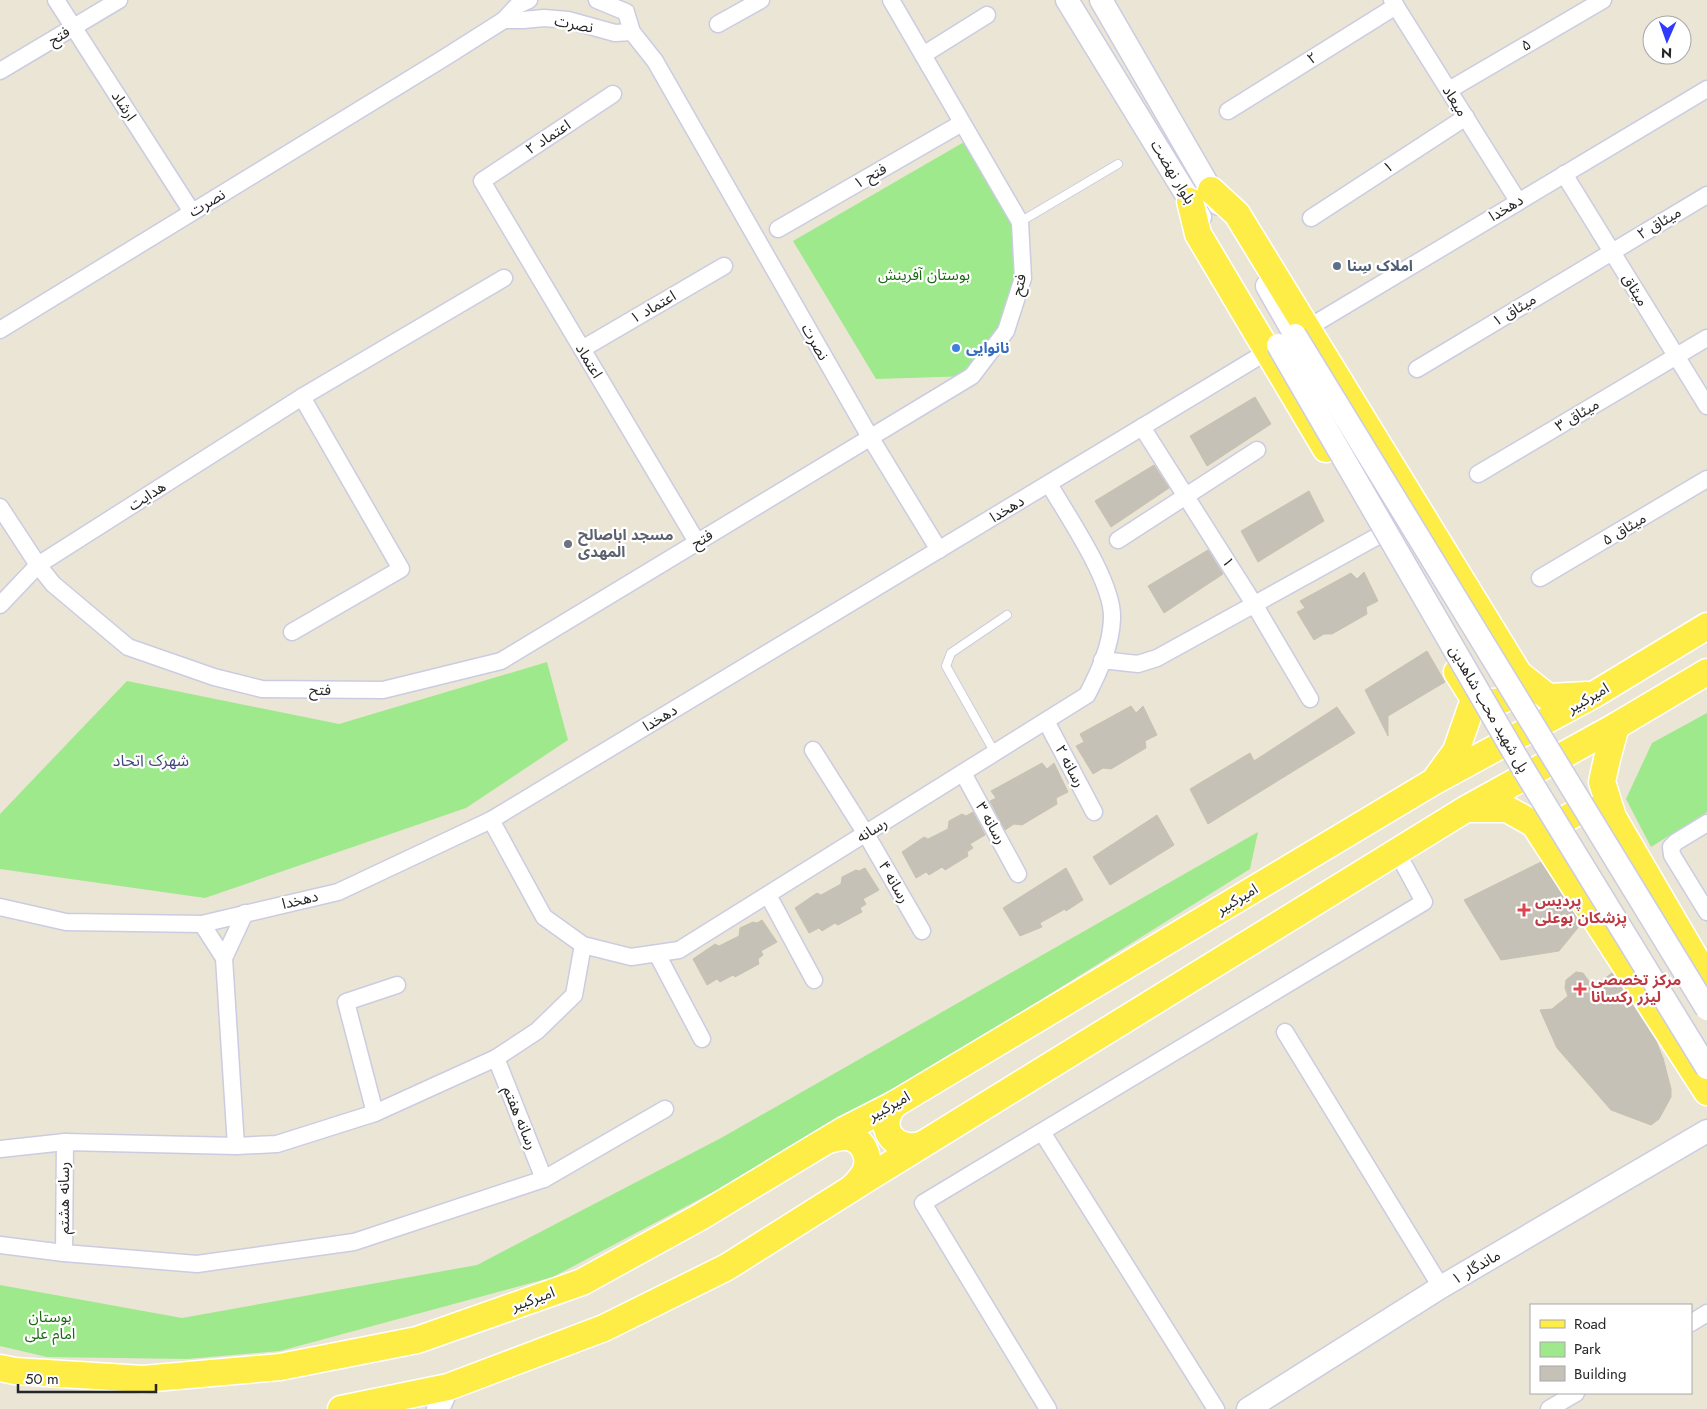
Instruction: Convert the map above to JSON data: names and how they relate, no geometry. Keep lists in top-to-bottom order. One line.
{"streets":{"main road":["بلوار نهضت","امیرکبیر","پل شهید محب شاهدین","ماندگار ۱"],"street":["نصرت","فتح","۵","۲","میعاد","ارشاد","اعتماد ۲","۱","فتح ۱","دهخدا","میثاق ۲","میثاق","اعتماد ۱","میثاق ۱","اعتماد","میثاق ۳","هدایت","میثاق ۵","رسانه ۲","رسانه ۳","رسانه","رسانه ۴","رسانه هفتم","رسانه هشتم"]},"crossings":[["نصرت","فتح"],["نصرت","ارشاد"],["نصرت","دهخدا"],["فتح","ارشاد"],["فتح","فتح ۱"],["فتح","اعتماد"],["فتح","هدایت"],["۵","میعاد"],["۲","میعاد"],["میعاد","۱"],["میعاد","دهخدا"],["اعتماد ۲","اعتماد"],["۱","دهخدا"],["دهخدا","میثاق"],["دهخدا","پل شهید محب شاهدین"],["دهخدا","رسانه"],["میثاق ۲","میثاق"],["میثاق ۲","میثاق ۱"],["میثاق","میثاق ۱"],["میثاق","میثاق ۳"],["اعتماد ۱","اعتماد"],["رسانه ۲","رسانه"],["رسانه ۳","رسانه"],["رسانه","رسانه ۴"]],"districts":["شهرک اتحاد"],"parks":["بوستان آفرینش","بوستان امام علی"],"places":{"other":["املاک سِنا","نانوایی","مسجد اباصالح المهدی"],"health":["پردیس پزشکان بوعلی","مرکز تخصصی لیزر رکسانا"]},"legend":["Road","Park","Building"],"scale_bar":"50 m","north":"bottom"}
